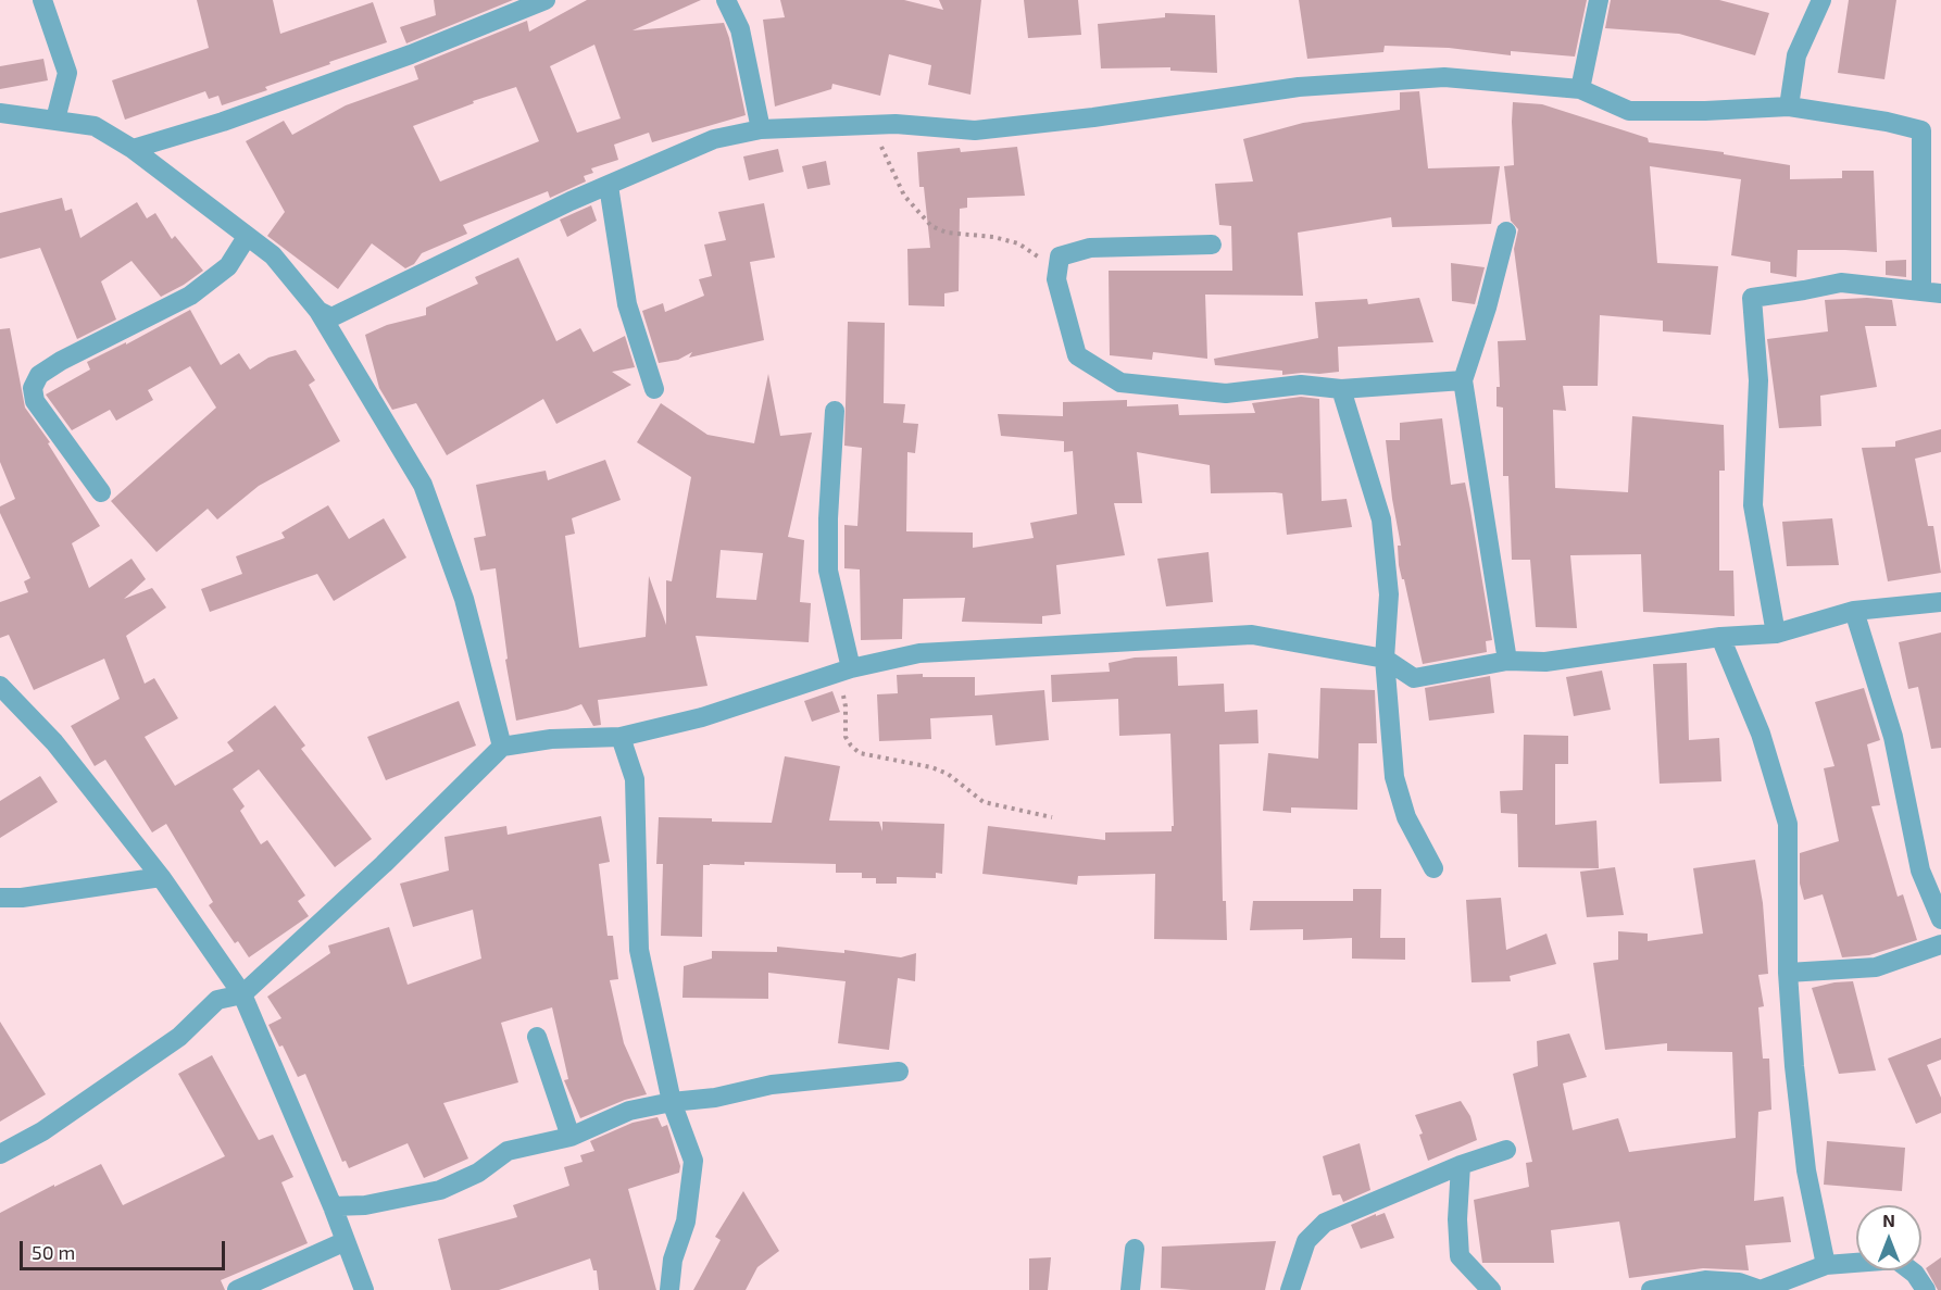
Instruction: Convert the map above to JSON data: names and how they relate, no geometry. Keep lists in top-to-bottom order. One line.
{"scale_bar":"50 m","north":"top"}
